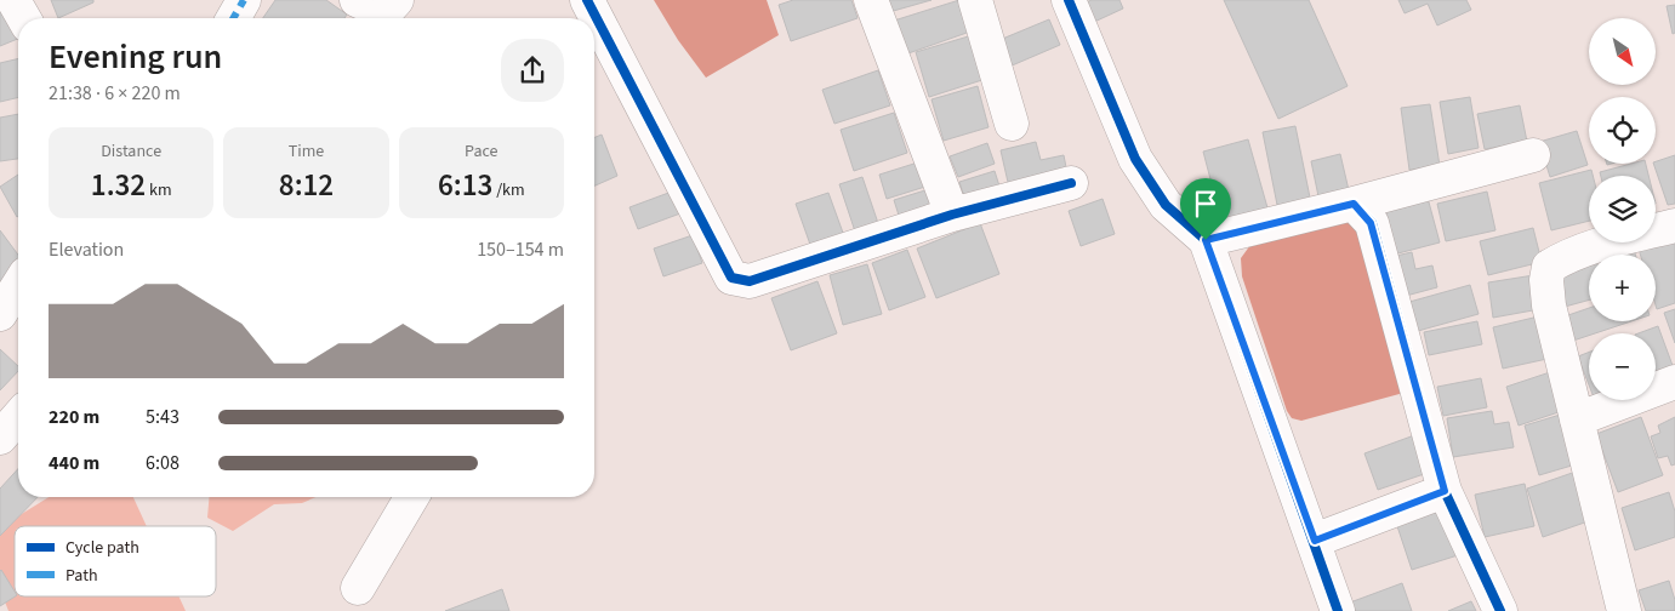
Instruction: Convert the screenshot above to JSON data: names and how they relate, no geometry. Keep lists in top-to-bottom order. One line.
{"legend":["Cycle path","Path"],"north":"bottom right","page":{"map_buttons":["+","−"],"heading":["Evening run","21:38 · 6 × 220 m"],"stats":[["Distance","1.32 km"],["Time","8:12"],["Pace","6:13 /km"]],"chart":["Elevation","150–154 m"],"list":[{"name":"220 m","note":"5:43"},{"name":"440 m","note":"6:08"}]}}
